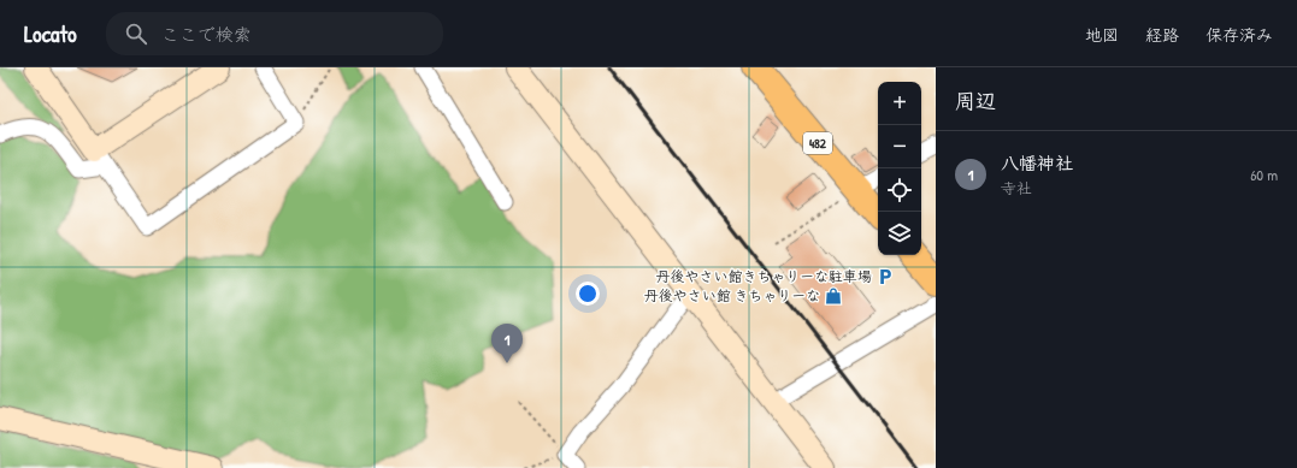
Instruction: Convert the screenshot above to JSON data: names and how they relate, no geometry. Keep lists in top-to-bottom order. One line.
{"streets":{"highway":["482"]},"places":{"parking":["丹後やさい館きちゃりーな駐車場"],"shop":["丹後やさい館 きちゃりーな"]},"page":{"header":"Locato","search":"ここで検索","nav":["地図","経路","保存済み"],"heading":"周辺","map_buttons":["+","−"],"list":[{"mark":"1","name":"八幡神社","note":"寺社","value":"60 m"}],"pins":"1"}}
